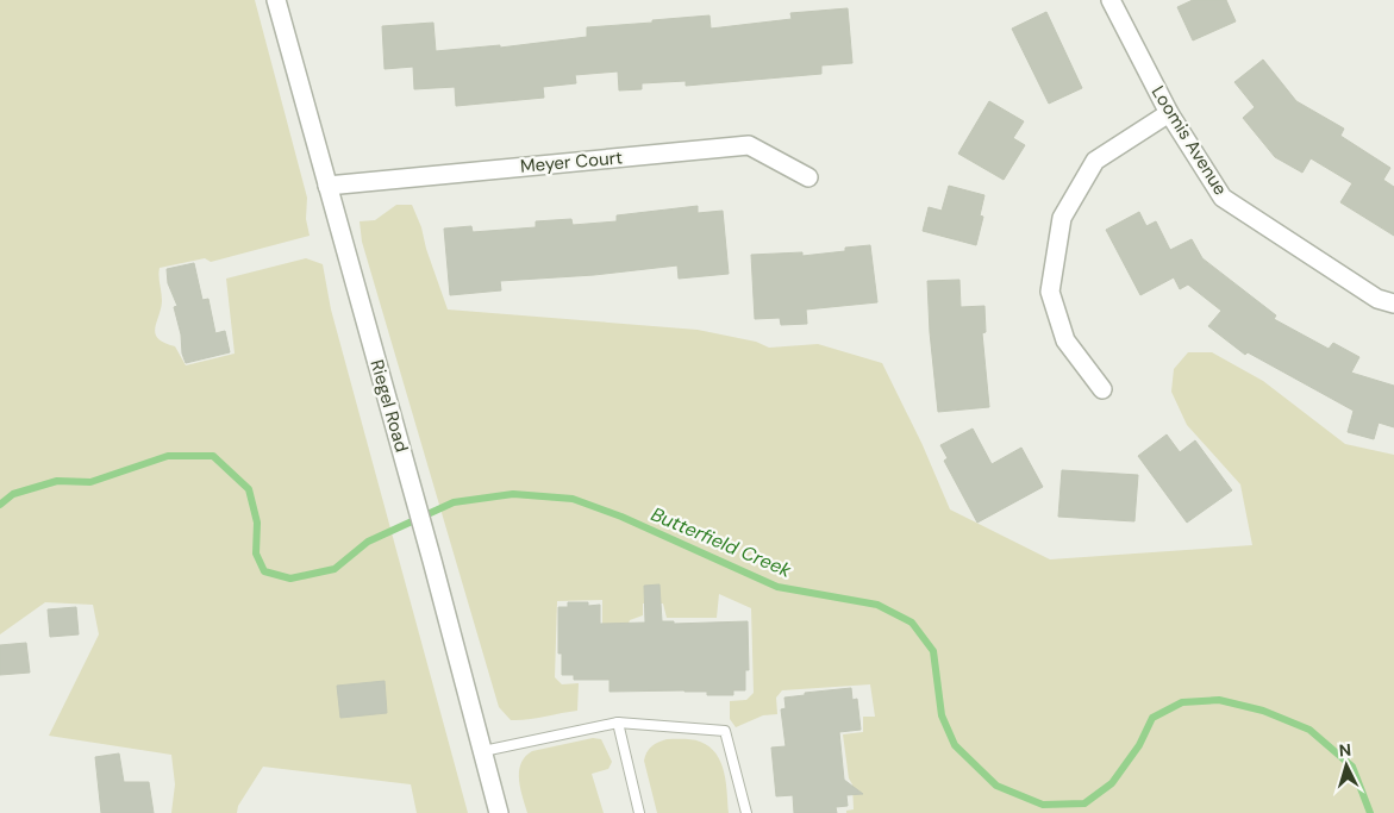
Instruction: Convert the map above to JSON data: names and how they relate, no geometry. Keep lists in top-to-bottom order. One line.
{"streets":{"street":["Loomis Avenue","Meyer Court","Riegel Road"]},"crossings":[["Meyer Court","Riegel Road"]],"water":["Butterfield Creek"],"north":"top"}
